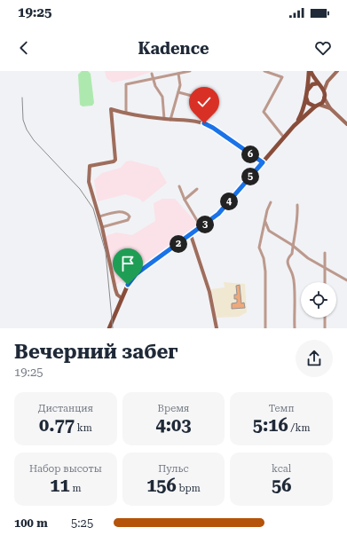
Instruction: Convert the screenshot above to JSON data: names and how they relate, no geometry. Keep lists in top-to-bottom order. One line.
{"page":{"status":"19:25","header":"Kadence","pins":["6","5","4","3","2"],"heading":["Вечерний забег","19:25"],"stats":[["Дистанция","0.77 km"],["Время","4:03"],["Темп","5:16 /km"],["Набор высоты","11 m"],["Пульс","156 bpm"],["kcal","56"]],"list":[{"name":"100 m","note":"5:25"}]}}
